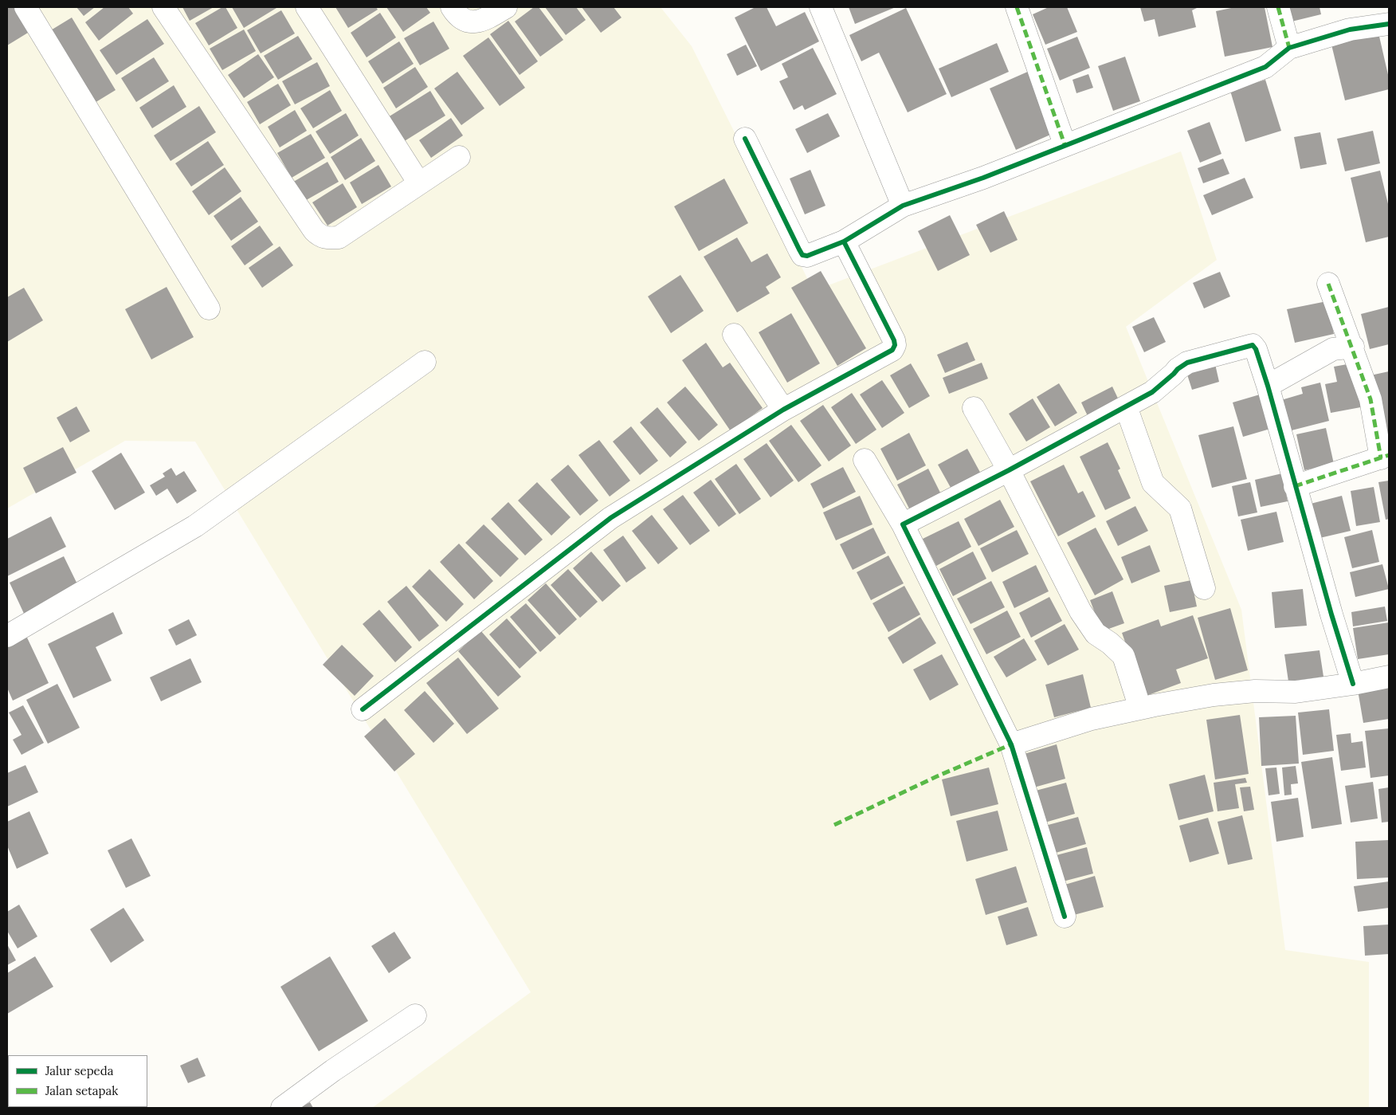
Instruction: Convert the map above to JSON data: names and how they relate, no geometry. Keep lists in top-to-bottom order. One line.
{"legend":["Jalur sepeda","Jalan setapak"]}
